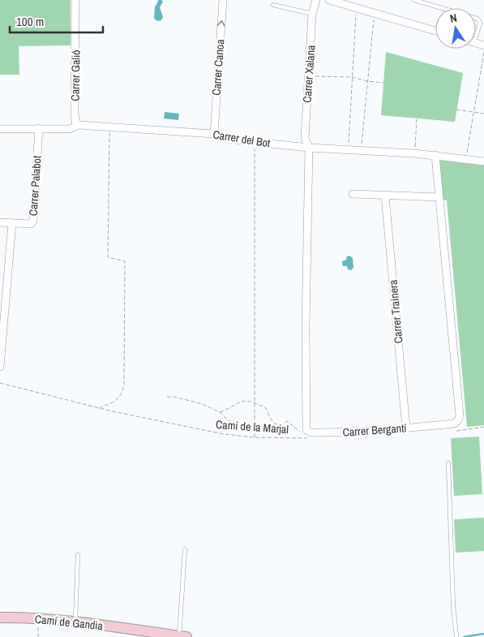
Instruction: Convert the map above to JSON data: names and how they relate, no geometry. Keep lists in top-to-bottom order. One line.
{"streets":{"main road":["Camí de Gandia"],"street":["Carrer Canoa","Carrer Xalana","Carrer Galió","Carrer del Bot","Carrer Palabot","Carrer Trainera","Carrer Bergantí"],"path":["Camí de la Marjal"]},"crossings":[["Carrer Canoa","Carrer del Bot"],["Carrer Xalana","Carrer del Bot"],["Carrer Galió","Carrer del Bot"],["Carrer del Bot","Carrer Palabot"],["Carrer del Bot","Carrer Bergantí"],["Carrer Trainera","Carrer Bergantí"]],"one_way":["Carrer Canoa"],"scale_bar":"100 m","north":"top"}
